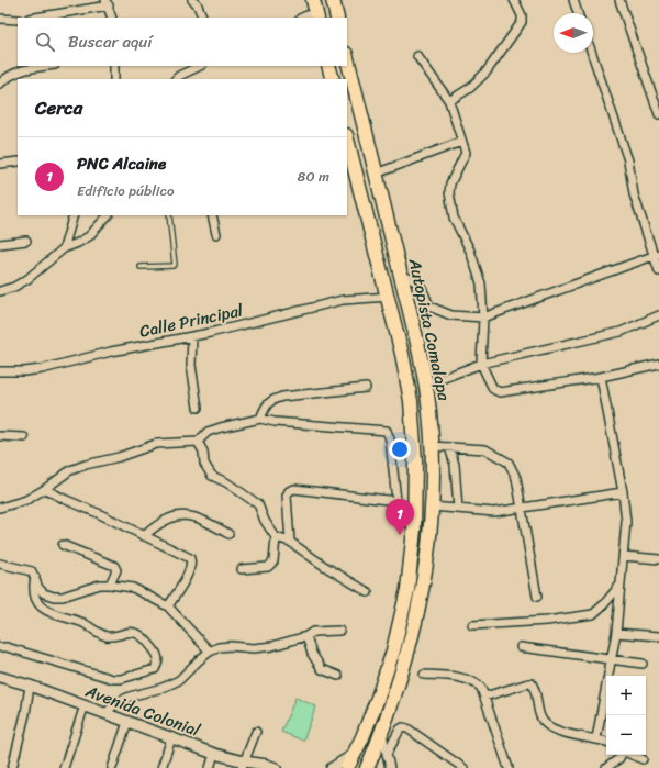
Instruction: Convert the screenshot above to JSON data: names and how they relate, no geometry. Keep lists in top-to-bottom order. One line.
{"streets":{"highway":["Autopista Comalapa"],"street":["Calle Principal","Avenida Colonial"]},"crossings":[["Calle Principal","Autopista Comalapa"]],"north":"left","page":{"search":"Buscar aquí","heading":"Cerca","list":[{"mark":"1","name":"PNC Alcaine","note":"Edificio público","value":"80 m"}],"pins":"1","map_buttons":["+","−"]}}
